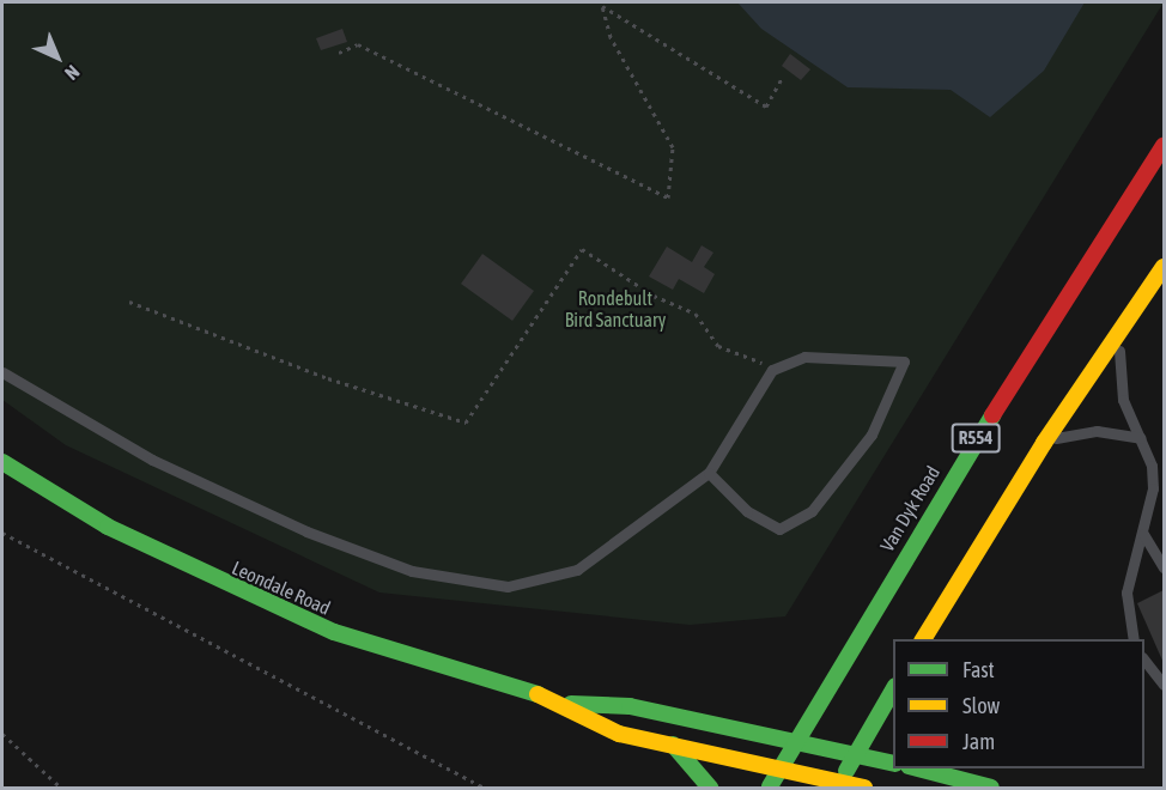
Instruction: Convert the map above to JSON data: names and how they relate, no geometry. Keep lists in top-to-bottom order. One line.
{"streets":{"main road":["R554","Van Dyk Road","Leondale Road"]},"crossings":[["Van Dyk Road","Leondale Road"]],"parks":["Rondebult Bird Sanctuary"],"legend":["Fast","Slow","Jam"],"north":"bottom right"}
